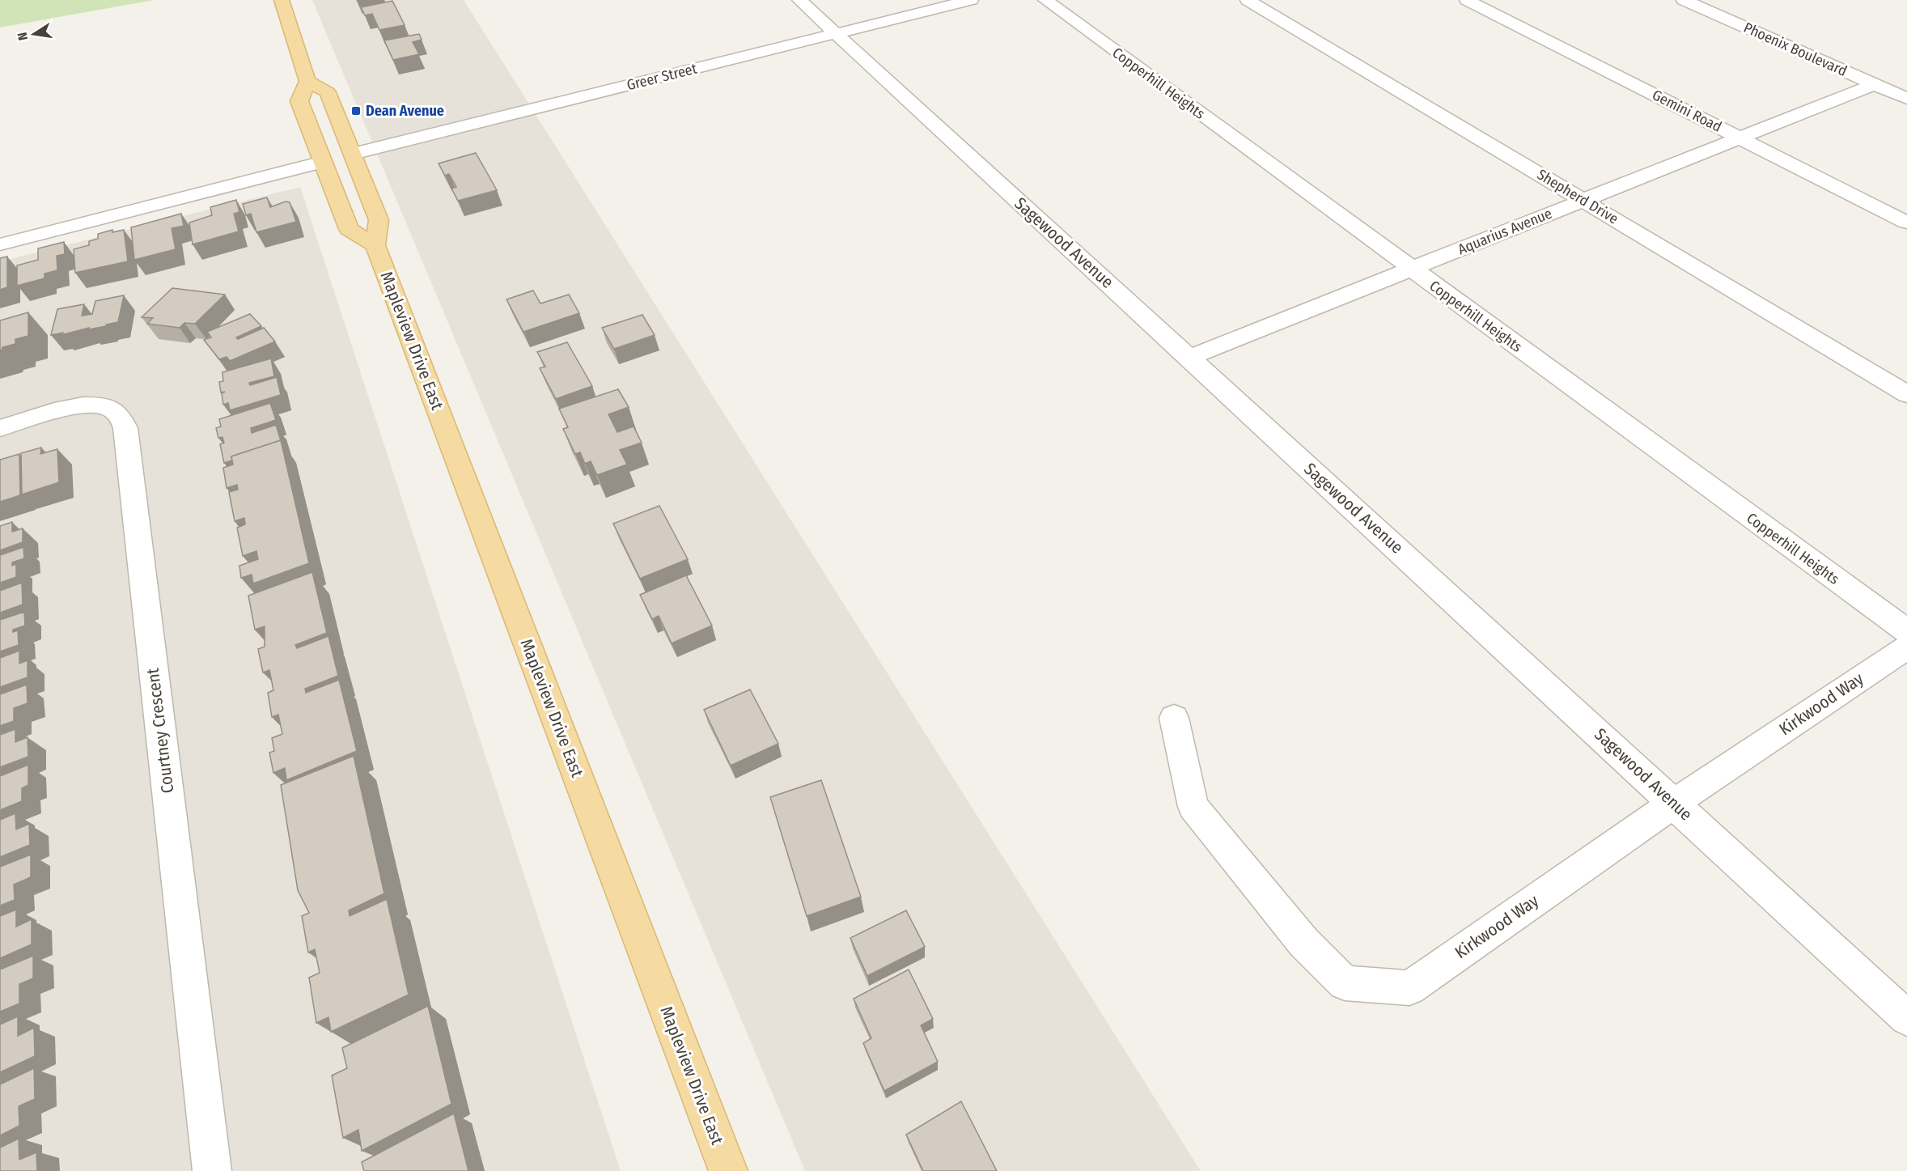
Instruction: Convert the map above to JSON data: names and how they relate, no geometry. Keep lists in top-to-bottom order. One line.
{"streets":{"main road":["Mapleview Drive East"],"street":["Phoenix Boulevard","Greer Street","Copperhill Heights","Gemini Road","Shepherd Drive","Aquarius Avenue","Sagewood Avenue","Kirkwood Way","Courtney Crescent"]},"crossings":[["Phoenix Boulevard","Aquarius Avenue"],["Greer Street","Sagewood Avenue"],["Greer Street","Mapleview Drive East"],["Copperhill Heights","Aquarius Avenue"],["Gemini Road","Aquarius Avenue"],["Shepherd Drive","Aquarius Avenue"],["Aquarius Avenue","Sagewood Avenue"],["Sagewood Avenue","Kirkwood Way"]],"places":{"transit":["Dean Avenue"]},"north":"left"}
